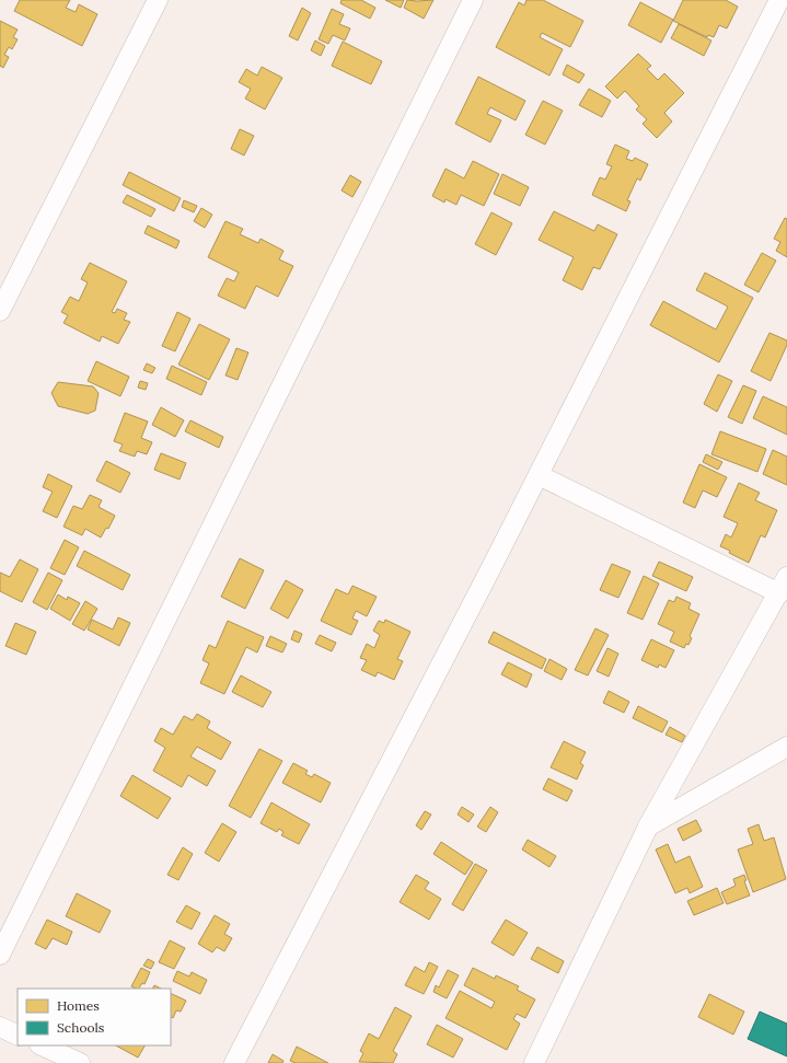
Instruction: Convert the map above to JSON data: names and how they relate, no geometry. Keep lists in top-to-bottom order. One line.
{"legend":["Homes","Schools"]}
